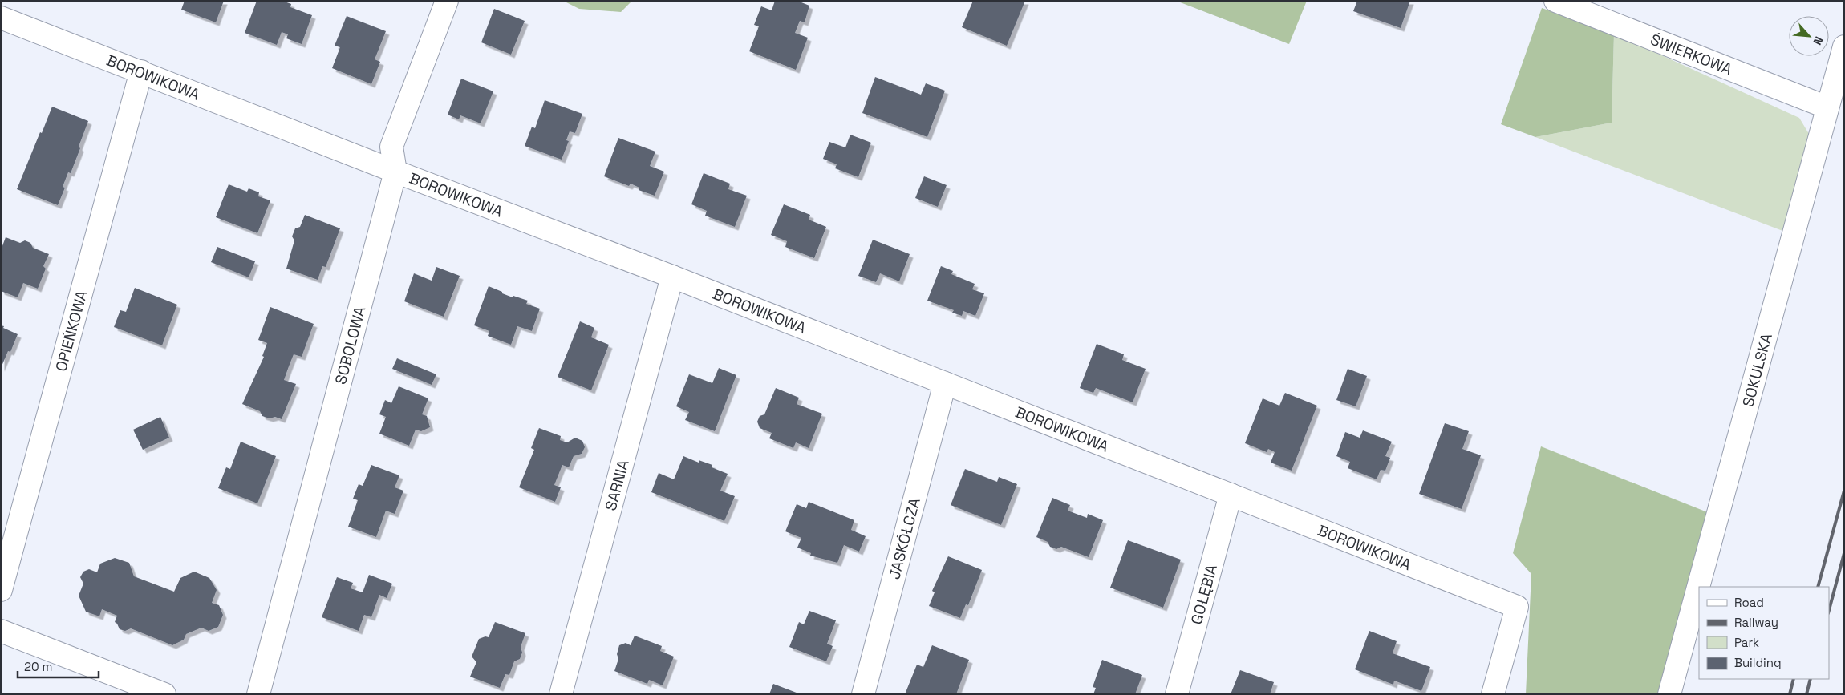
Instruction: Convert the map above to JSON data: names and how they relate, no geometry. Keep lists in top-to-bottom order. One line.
{"streets":{"street":["ŚWIERKOWA","BOROWIKOWA","OPIEŃKOWA","SOBOLOWA","SOKULSKA","SARNIA","JASKÓŁCZA","GOŁĘBIA"]},"crossings":[["ŚWIERKOWA","SOKULSKA"],["BOROWIKOWA","OPIEŃKOWA"],["BOROWIKOWA","SOBOLOWA"],["BOROWIKOWA","SARNIA"],["BOROWIKOWA","JASKÓŁCZA"],["BOROWIKOWA","GOŁĘBIA"]],"legend":["Road","Railway","Park","Building"],"scale_bar":"20 m","north":"bottom right"}
